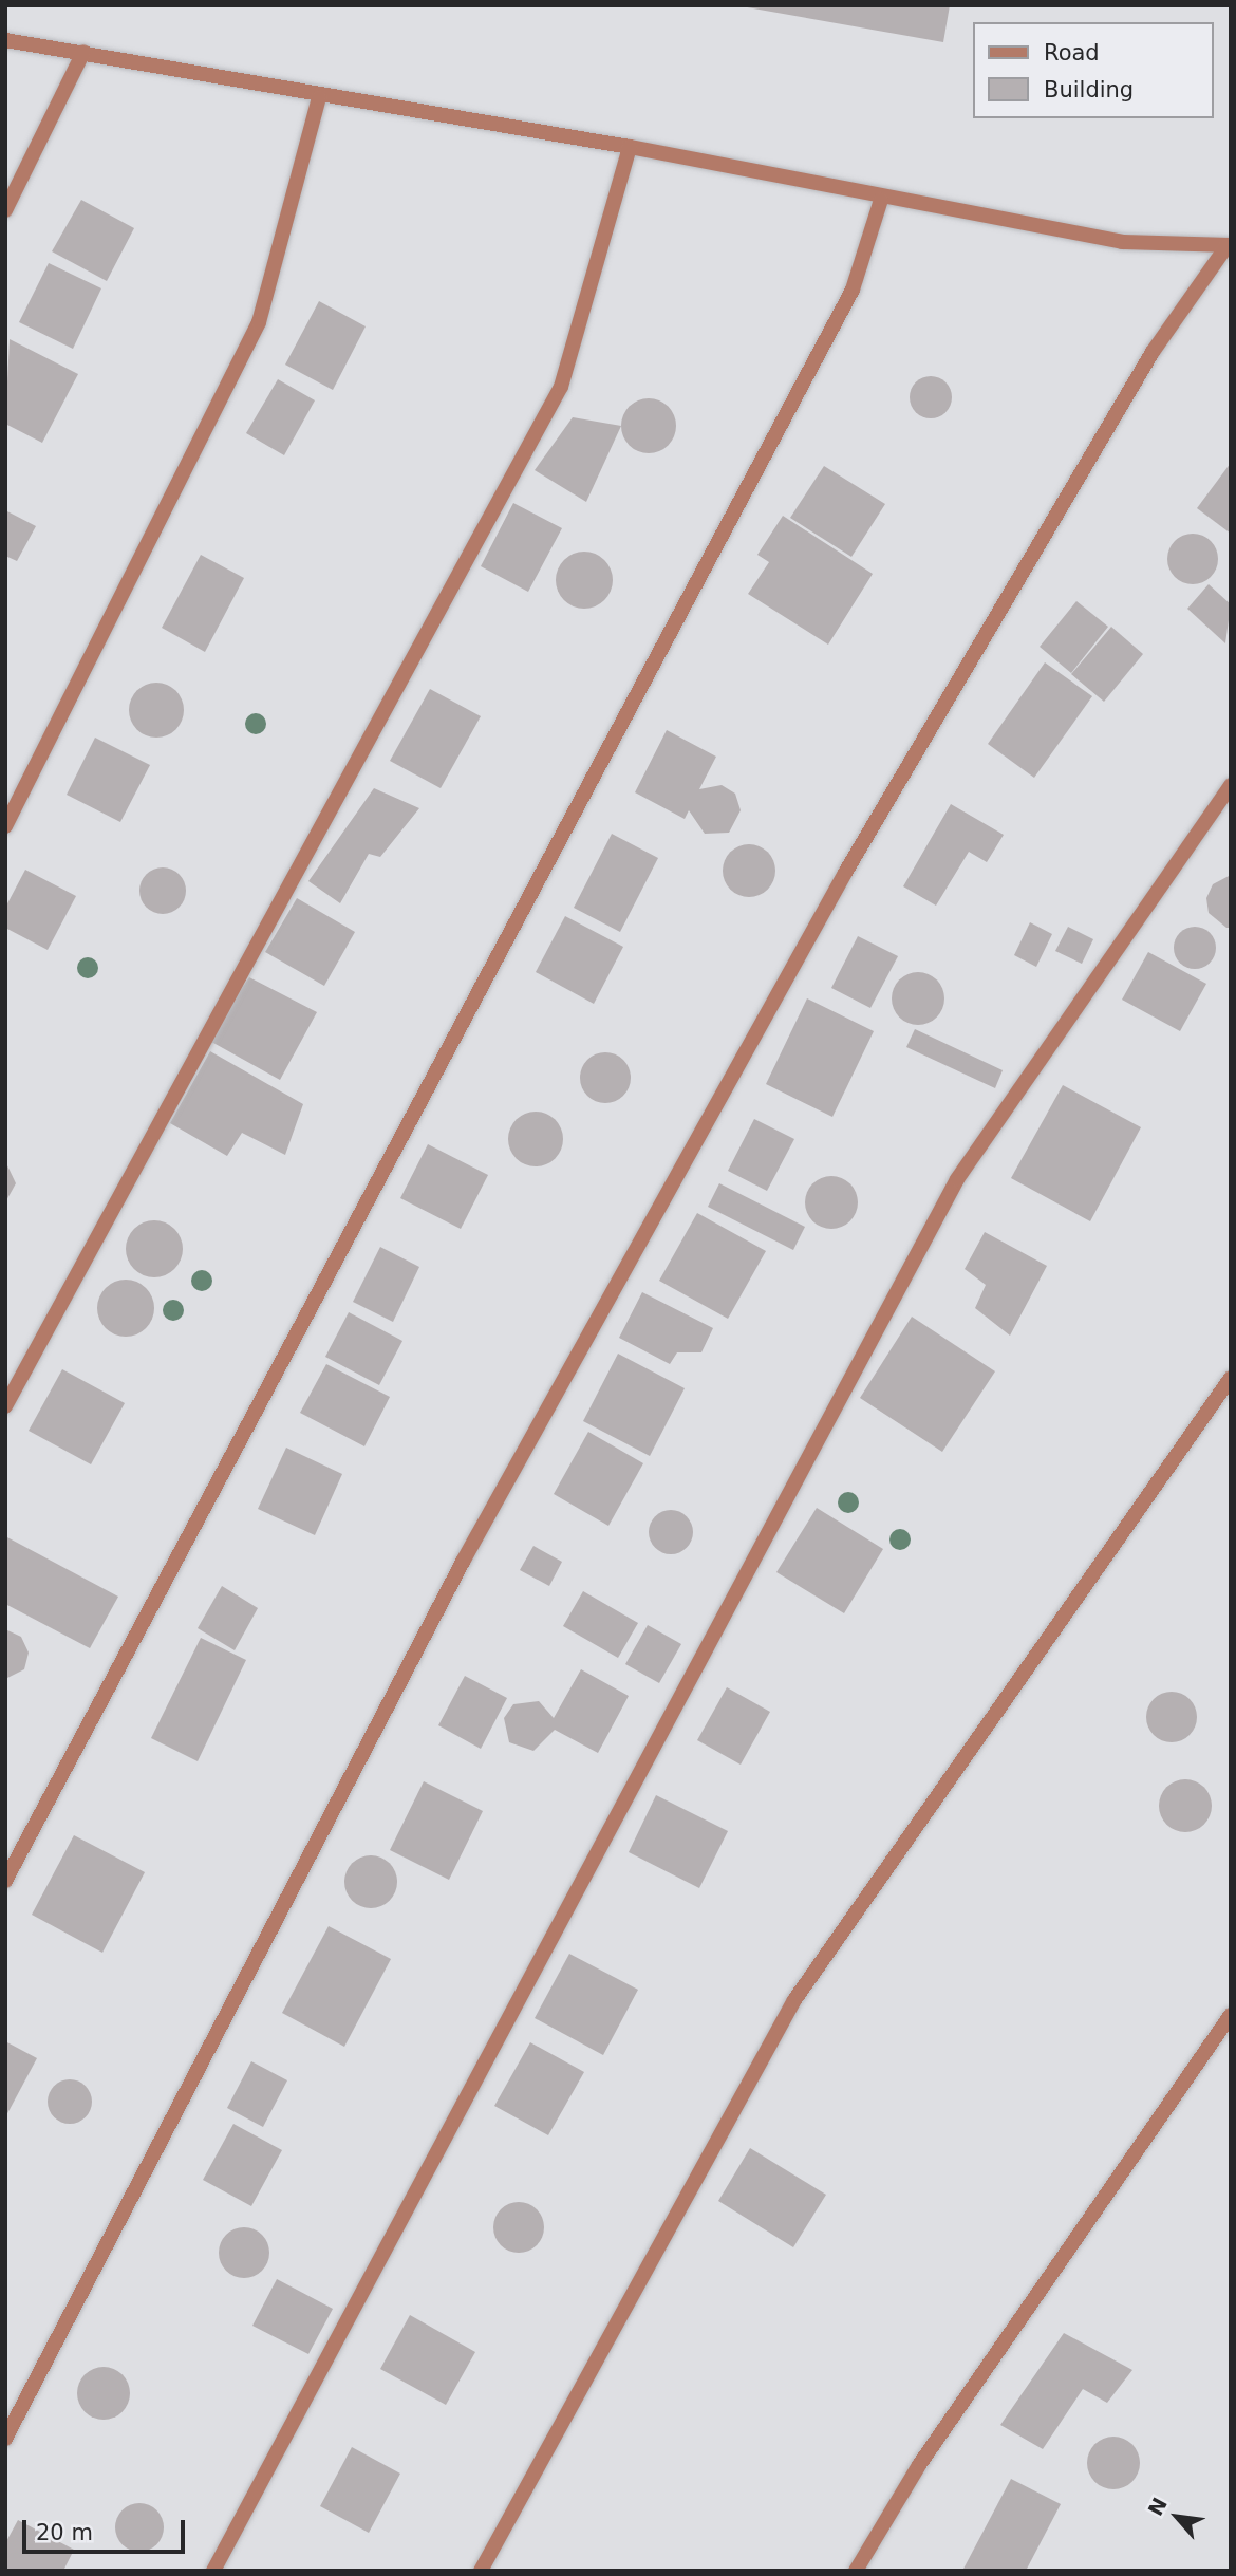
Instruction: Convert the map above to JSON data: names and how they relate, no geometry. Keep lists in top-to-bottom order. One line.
{"legend":["Road","Building"],"scale_bar":"20 m","north":"top left"}
